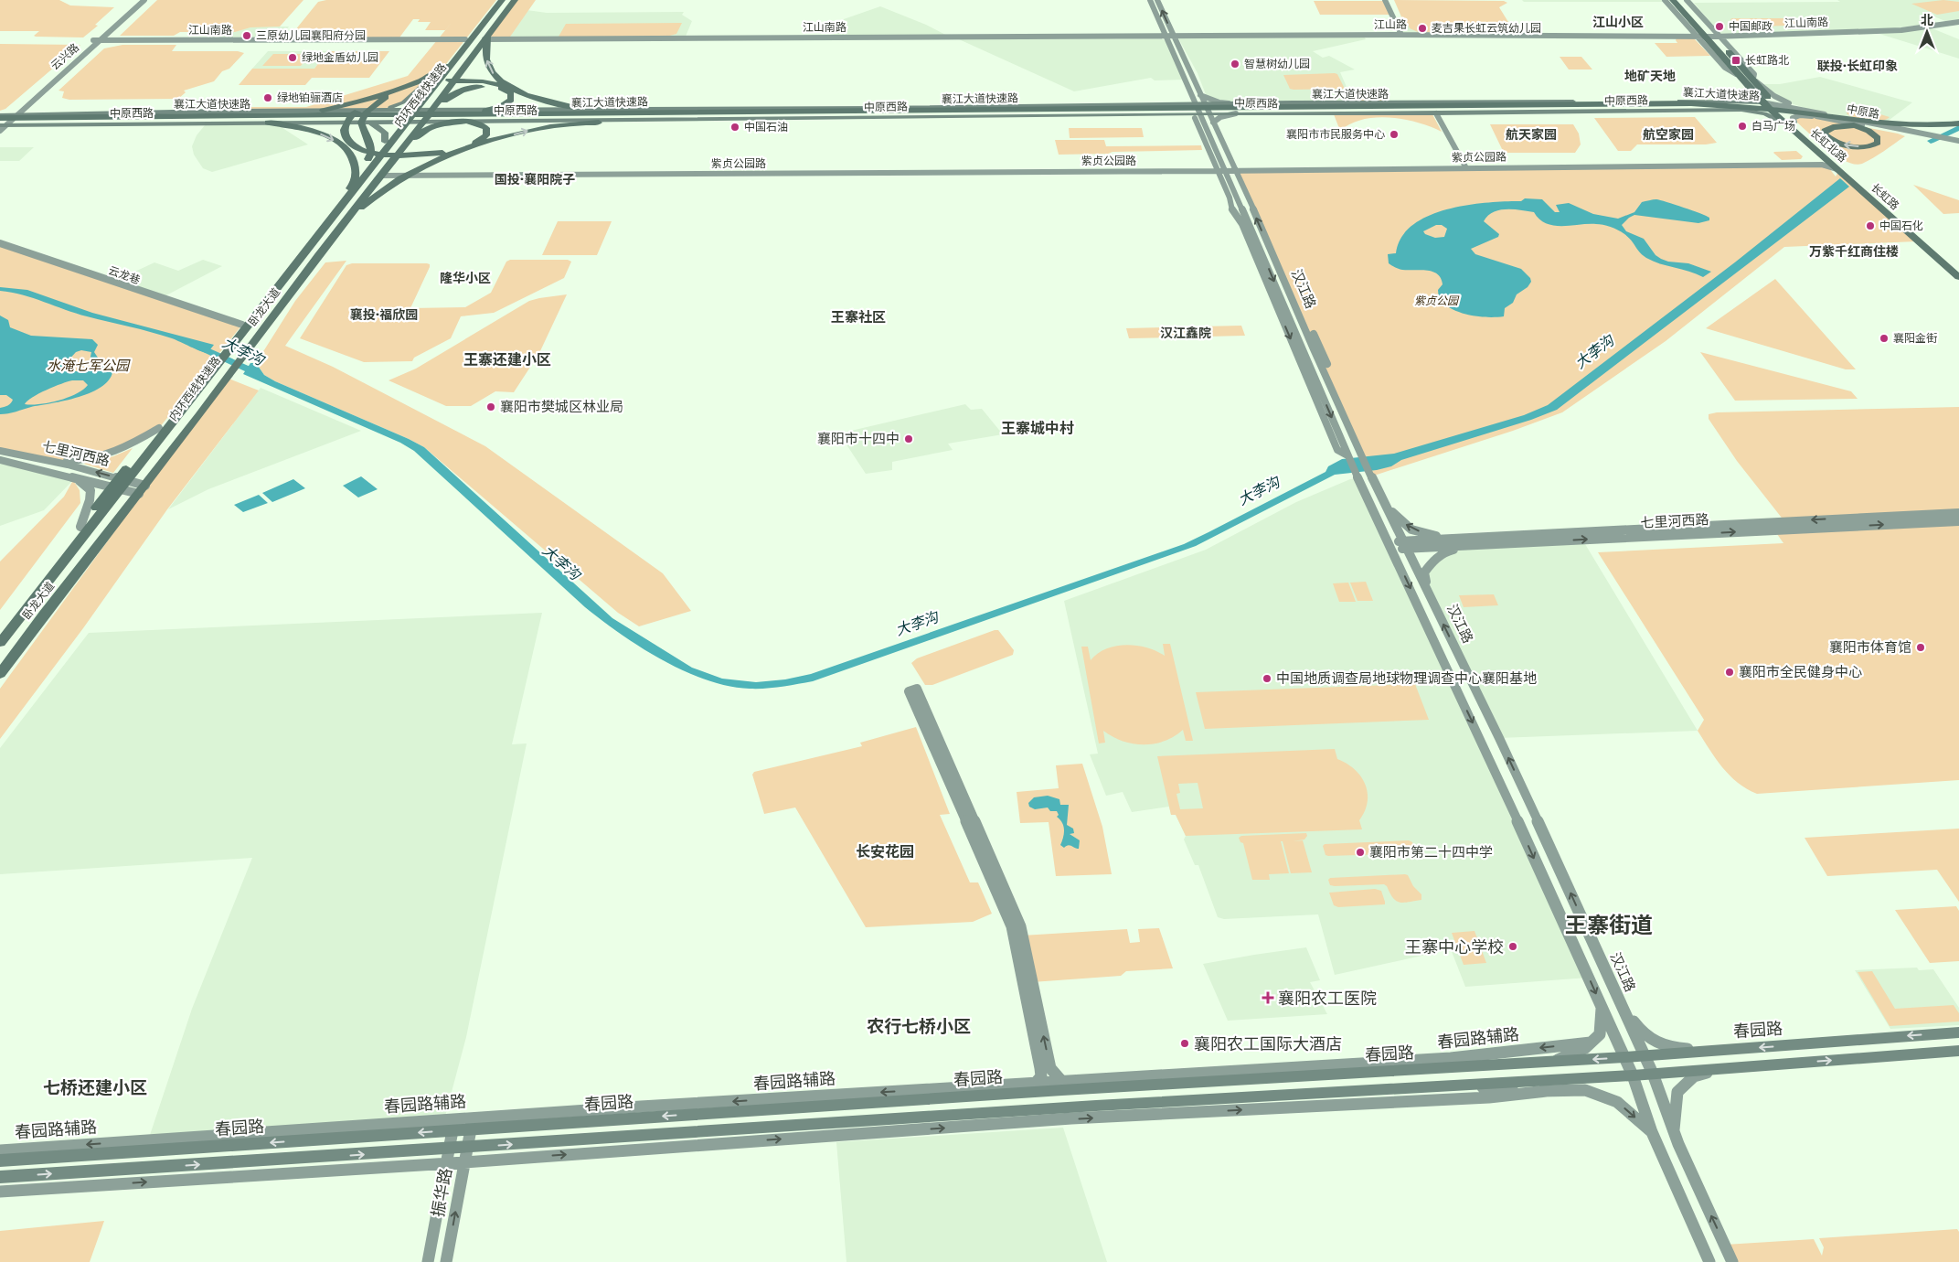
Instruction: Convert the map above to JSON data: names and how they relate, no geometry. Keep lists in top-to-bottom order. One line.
{"streets":{"highway":["襄江大道快速路","内环西线快速路","长虹北路","长虹路","卧龙大道"],"main road":["中原西路","春园路"],"street":["江山南路","江山路","云兴路","中原路","紫贞公园路","云龙巷","汉江路","七里河西路","春园路辅路","振华路"]},"crossings":[["江山南路","江山路"],["江山南路","云兴路"],["江山南路","长虹北路"],["江山南路","卧龙大道"],["江山路","长虹北路"],["云兴路","襄江大道快速路"],["云兴路","中原西路"],["襄江大道快速路","中原西路"],["中原西路","中原路"],["中原西路","长虹北路"],["中原西路","卧龙大道"],["中原路","长虹北路"],["长虹北路","紫贞公园路"],["长虹北路","长虹路"],["紫贞公园路","汉江路"],["紫贞公园路","卧龙大道"],["云龙巷","卧龙大道"],["汉江路","七里河西路"],["汉江路","春园路"],["卧龙大道","七里河西路"],["春园路","春园路辅路"],["春园路","振华路"],["春园路辅路","振华路"]],"districts":["江山小区","联投·长虹印象","地矿天地","航天家园","航空家园","国投·襄阳院子","万紫千红商住楼","隆华小区","襄投·福欣园","王寨社区","汉江鑫院","王寨还建小区","王寨城中村","长安花园","王寨街道","农行七桥小区","七桥还建小区"],"water":["大李沟"],"parks":["紫贞公园","水淹七军公园"],"places":{"other":["中国邮政","麦吉果长虹云筑幼儿园","三原幼儿园襄阳府分园","绿地金盾幼儿园","智慧树幼儿园","绿地铂骊酒店","白马广场","中国石油","襄阳市市民服务中心","中国石化","襄阳金街","襄阳市樊城区林业局","襄阳市十四中","襄阳市体育馆","襄阳市全民健身中心","中国地质调查局地球物理调查中心襄阳基地","襄阳市第二十四中学","王寨中心学校","襄阳农工国际大酒店"],"transit":["长虹路北"],"health":["襄阳农工医院"]},"north":"top"}
